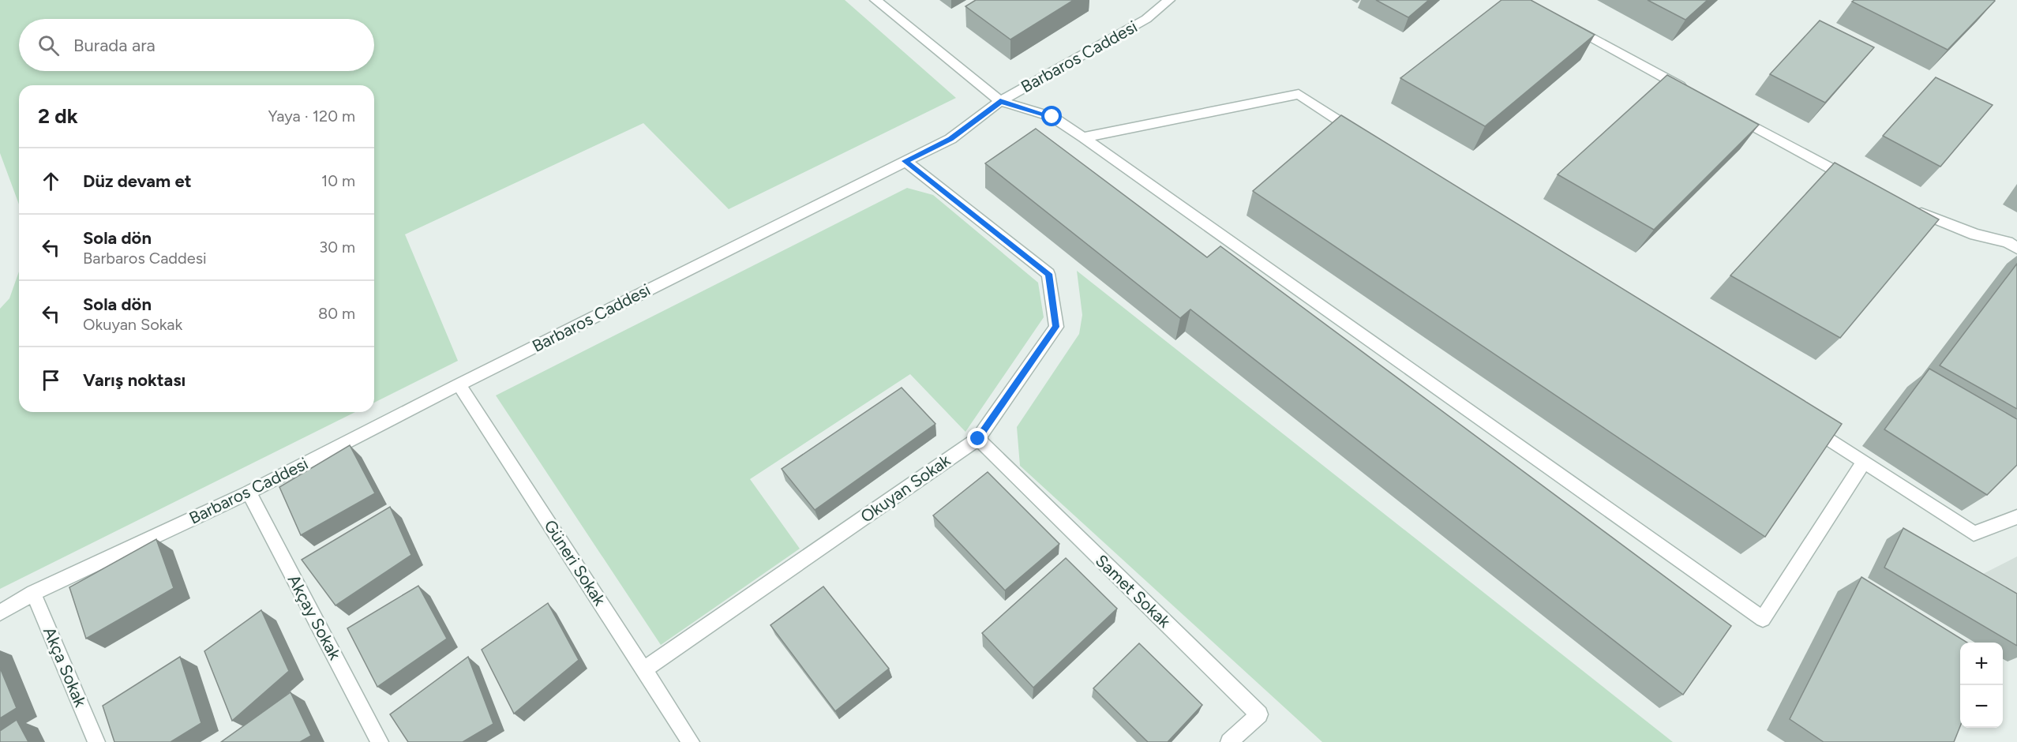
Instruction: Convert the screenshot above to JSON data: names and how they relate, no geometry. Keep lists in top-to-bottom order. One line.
{"streets":{"street":["Barbaros Caddesi","Okuyan Sokak","Güneri Sokak","Samet Sokak","Akçay Sokak","Akça Sokak"]},"crossings":[["Barbaros Caddesi","Okuyan Sokak"],["Barbaros Caddesi","Güneri Sokak"],["Barbaros Caddesi","Akçay Sokak"],["Barbaros Caddesi","Akça Sokak"],["Okuyan Sokak","Güneri Sokak"],["Okuyan Sokak","Samet Sokak"]],"page":{"search":"Burada ara","heading":["2 dk","Yaya · 120 m"],"list":[["Düz devam et","10 m"],["Sola dön","Barbaros Caddesi","30 m"],["Sola dön","Okuyan Sokak","80 m"],"Varış noktası"],"map_buttons":["+","−"]}}
